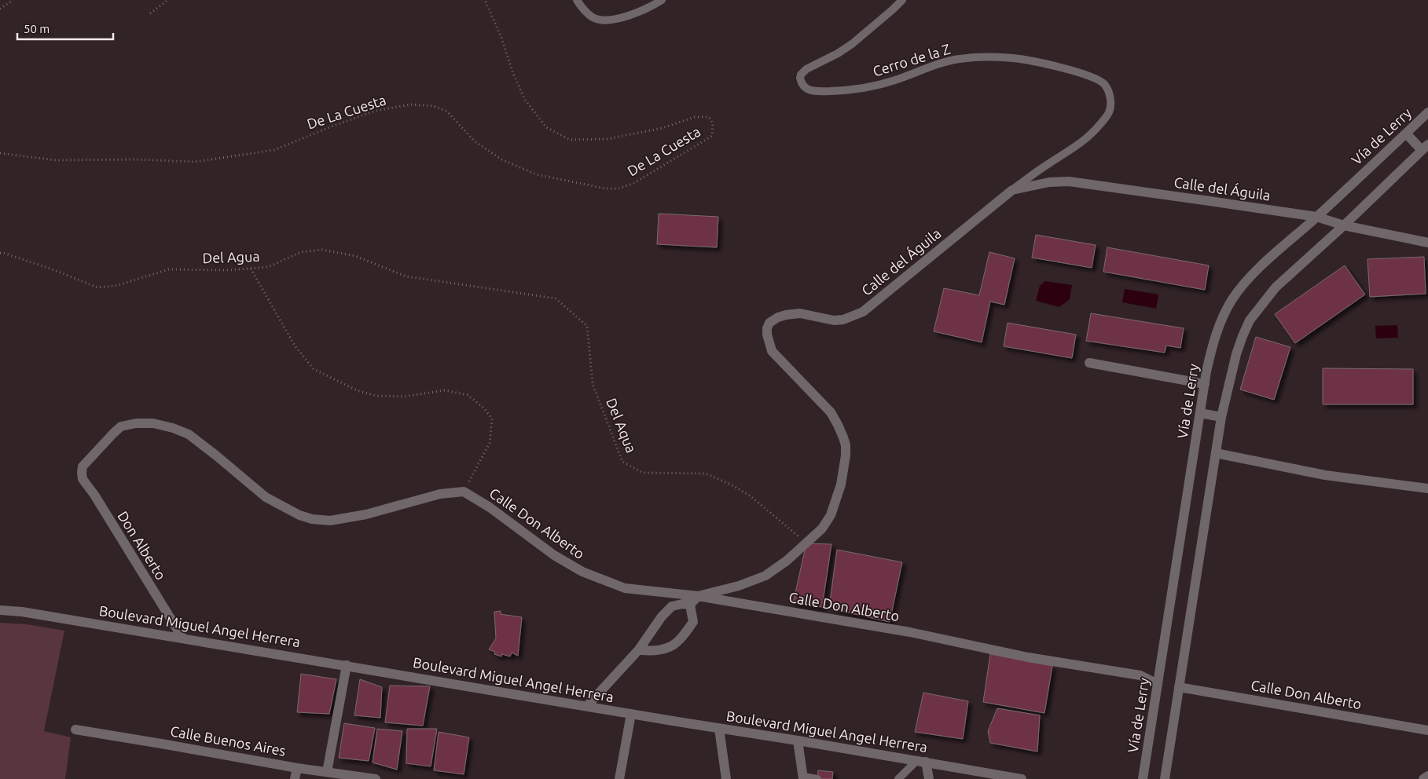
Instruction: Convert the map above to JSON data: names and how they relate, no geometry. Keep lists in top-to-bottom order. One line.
{"streets":{"street":["Vía de Lerry","Calle del Águila","Calle Don Alberto","Don Alberto","Boulevard Miguel Angel Herrera","Calle Buenos Aires"],"lane":["Cerro de la Z"],"path":["De La Cuesta","Del Agua","Del Aqua"]},"crossings":[["Cerro de la Z","Calle del Águila"],["Vía de Lerry","Calle del Águila"],["Vía de Lerry","Calle Don Alberto"],["Calle del Águila","Del Aqua"],["Calle del Águila","Calle Don Alberto"],["Del Agua","Del Aqua"],["Calle Don Alberto","Don Alberto"],["Don Alberto","Boulevard Miguel Angel Herrera"]],"scale_bar":"50 m"}
